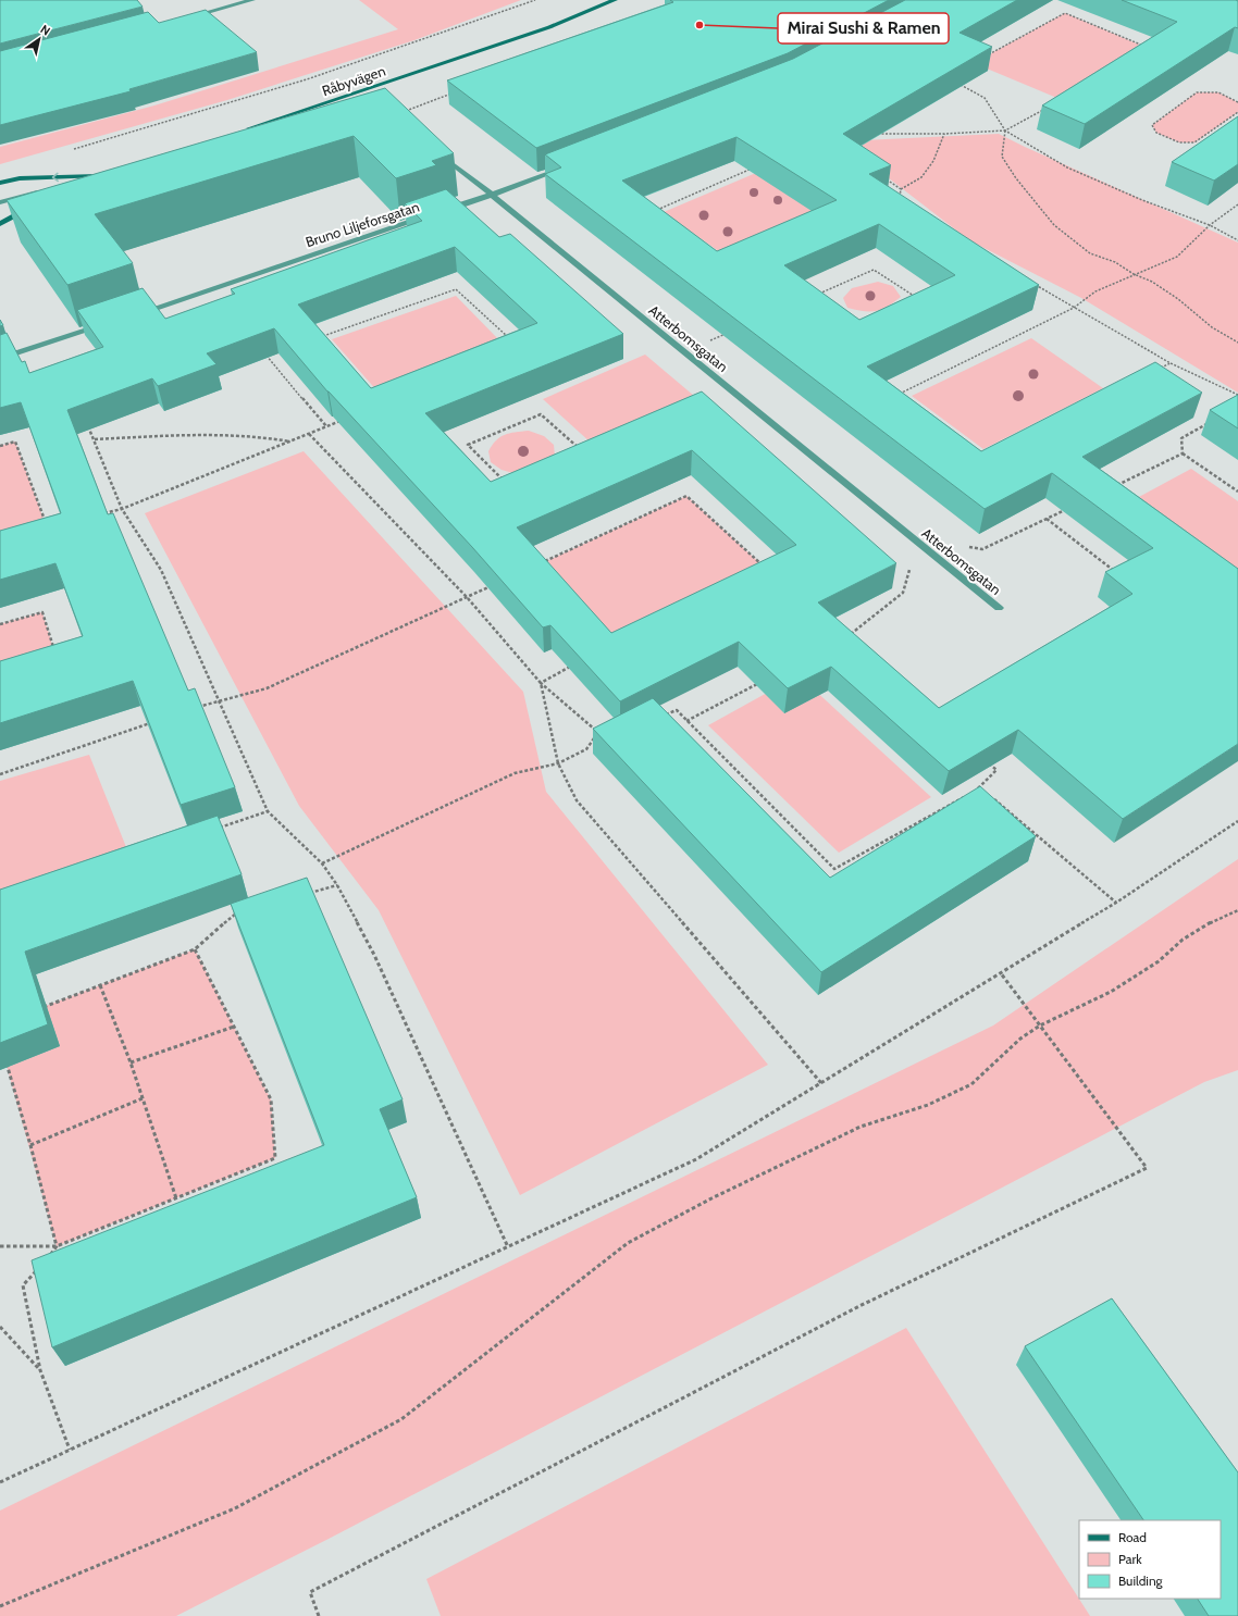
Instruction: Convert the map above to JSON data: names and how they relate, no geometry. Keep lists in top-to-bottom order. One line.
{"streets":{"main road":["Råbyvägen"],"street":["Bruno Liljeforsgatan","Atterbomsgatan"]},"crossings":[["Bruno Liljeforsgatan","Atterbomsgatan"]],"places":["Mirai Sushi & Ramen"],"legend":["Road","Park","Building"],"north":"top right"}
